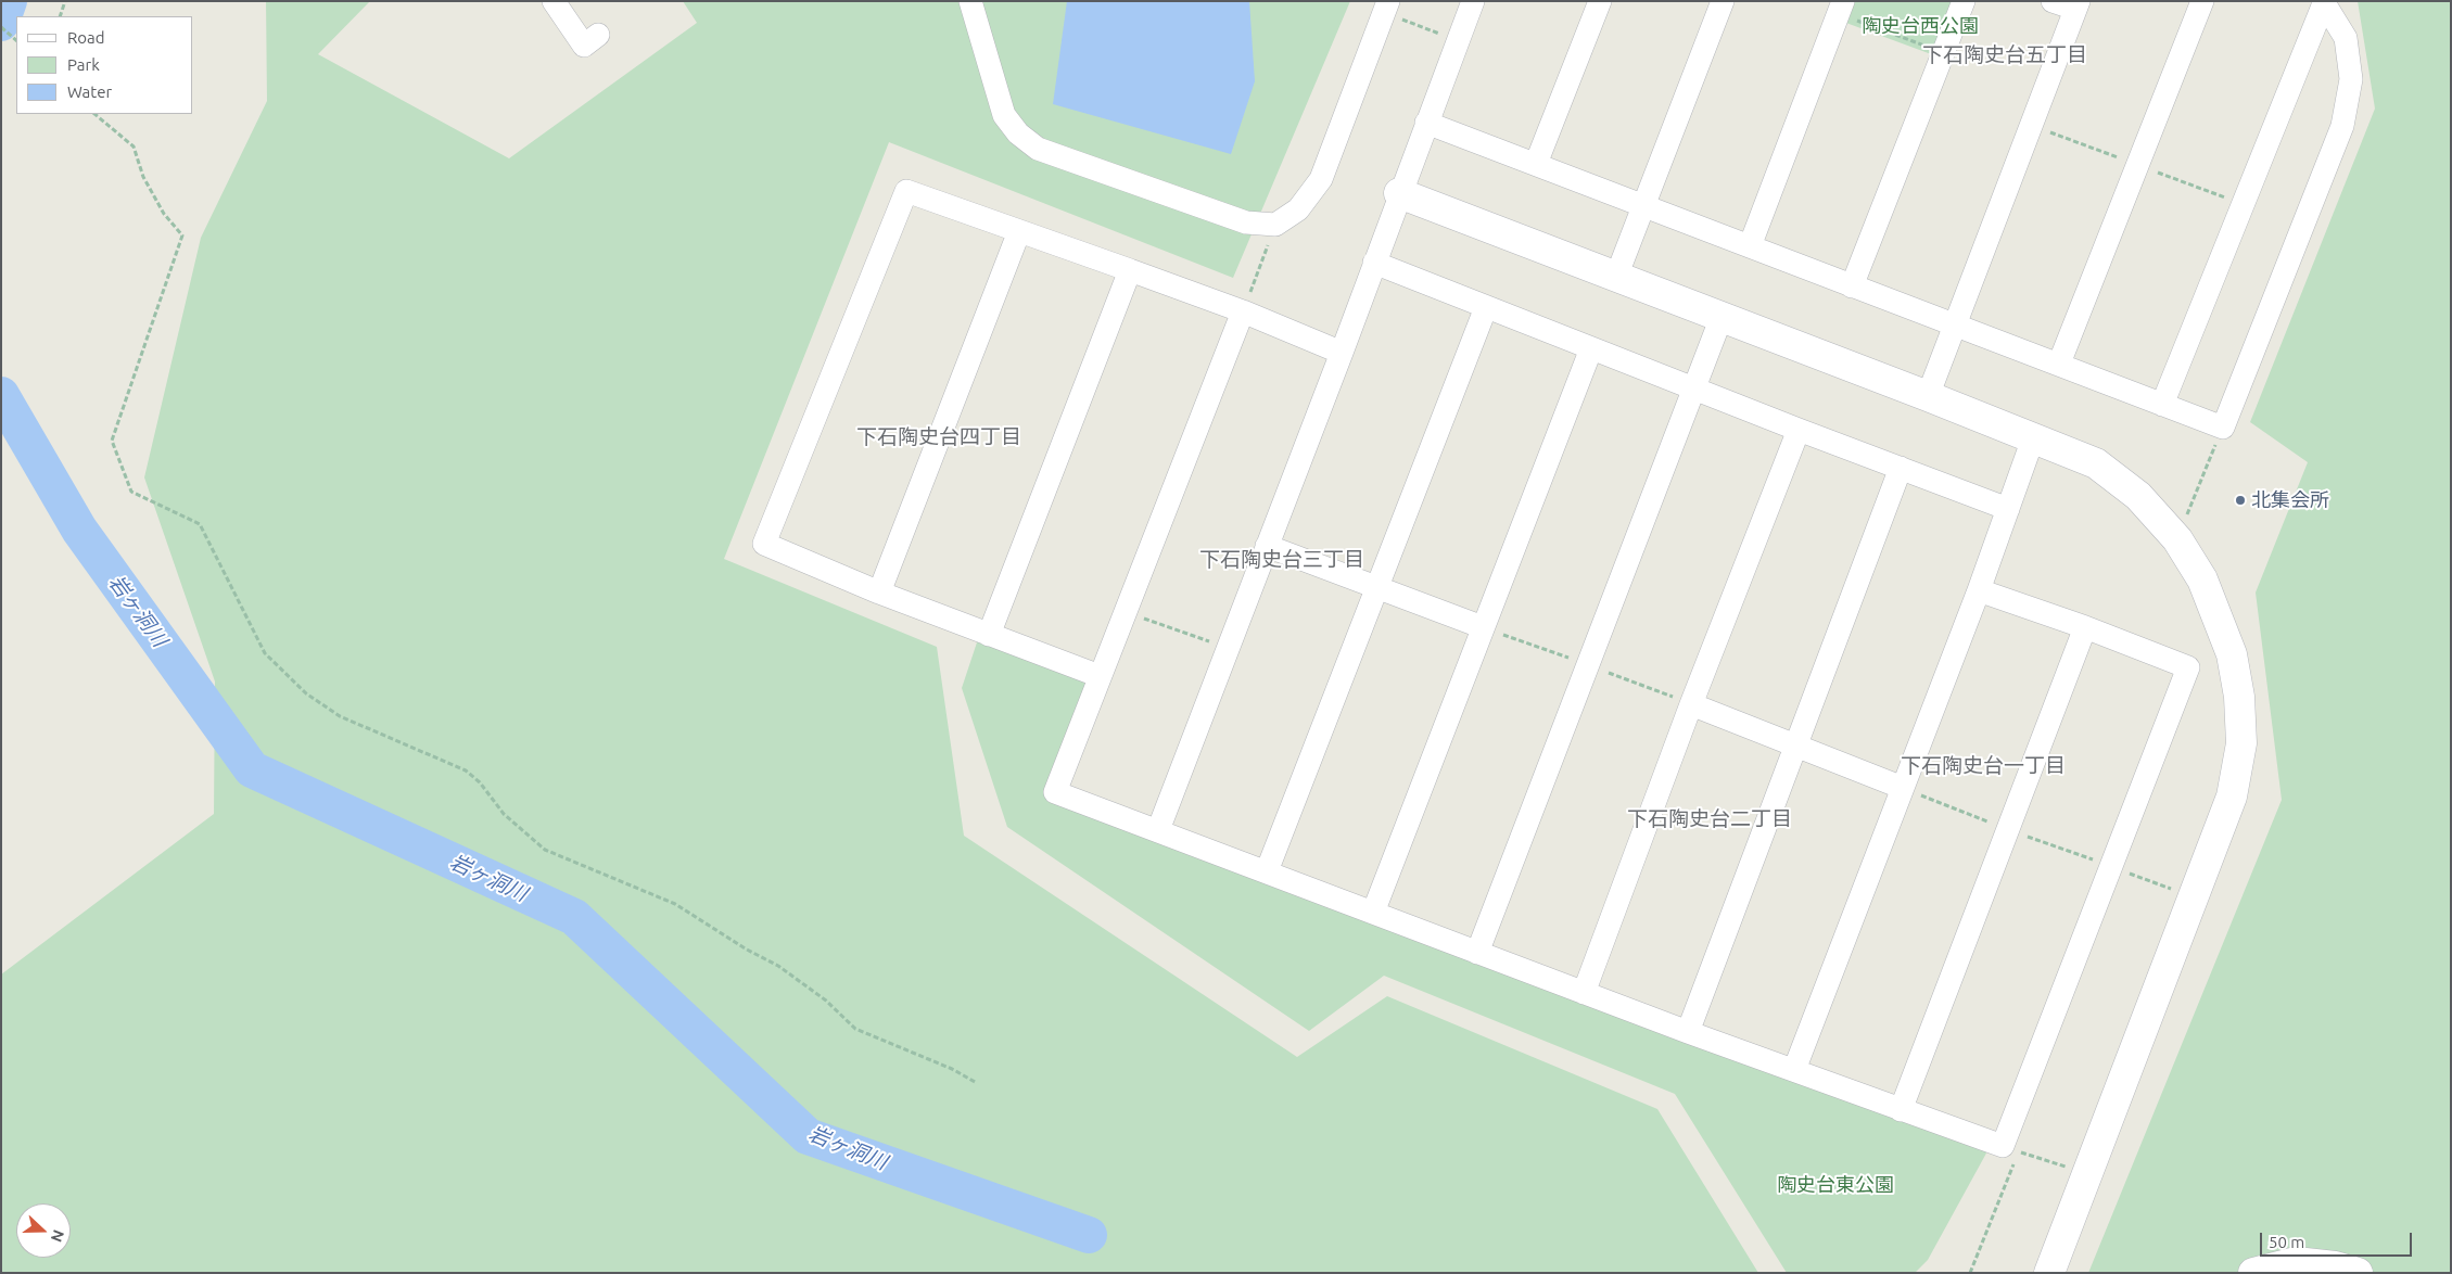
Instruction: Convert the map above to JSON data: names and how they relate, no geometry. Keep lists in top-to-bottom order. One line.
{"districts":["下石陶史台五丁目","下石陶史台四丁目","下石陶史台三丁目","下石陶史台一丁目","下石陶史台二丁目"],"water":["岩ヶ洞川"],"parks":["陶史台西公園","陶史台東公園"],"places":["北集会所"],"legend":["Road","Park","Water"],"scale_bar":"50 m","north":"right"}
